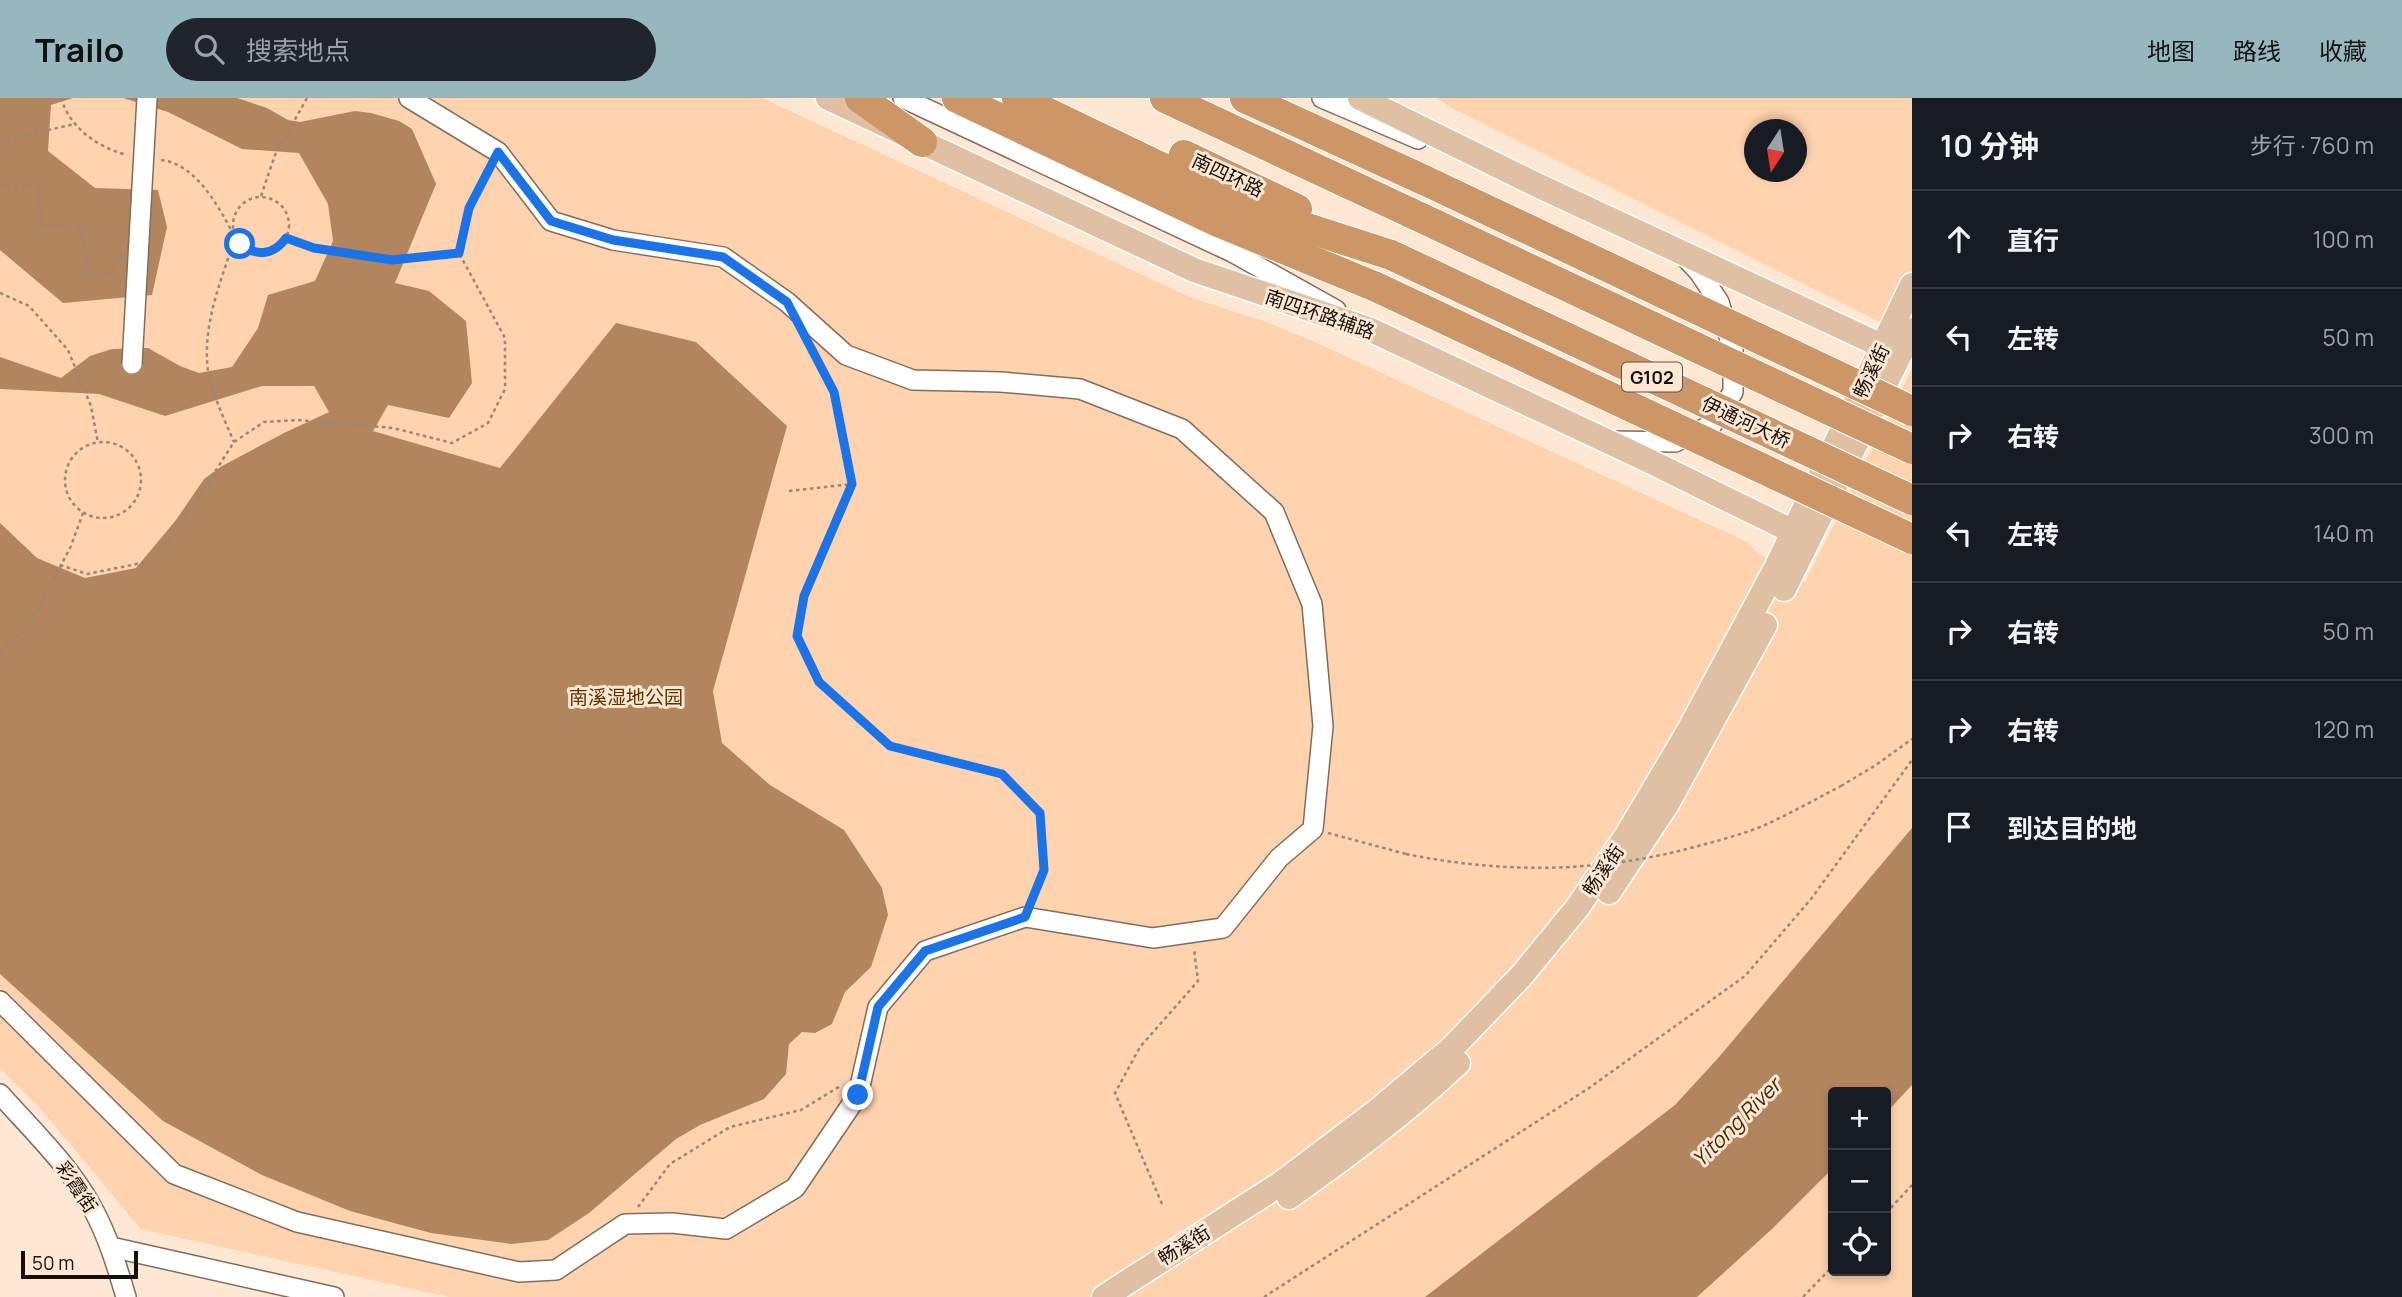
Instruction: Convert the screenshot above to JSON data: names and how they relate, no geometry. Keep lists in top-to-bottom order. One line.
{"streets":{"highway":["南四环路","G102","伊通河大桥"],"main road":["南四环路辅路","畅溪街"],"street":["彩霞街"]},"crossings":[["南四环路","伊通河大桥"],["南四环路辅路","畅溪街"]],"water":["Yitong River"],"parks":["南溪湿地公园"],"scale_bar":"50 m","north":"bottom","page":{"header":"Trailo","search":"搜索地点","nav":["地图","路线","收藏"],"heading":["10 分钟","步行 · 760 m"],"list":[["直行","100 m"],["左转","50 m"],["右转","300 m"],["左转","140 m"],["右转","50 m"],["右转","120 m"],"到达目的地"],"map_buttons":["+","−"],"scale":"50 m"}}
